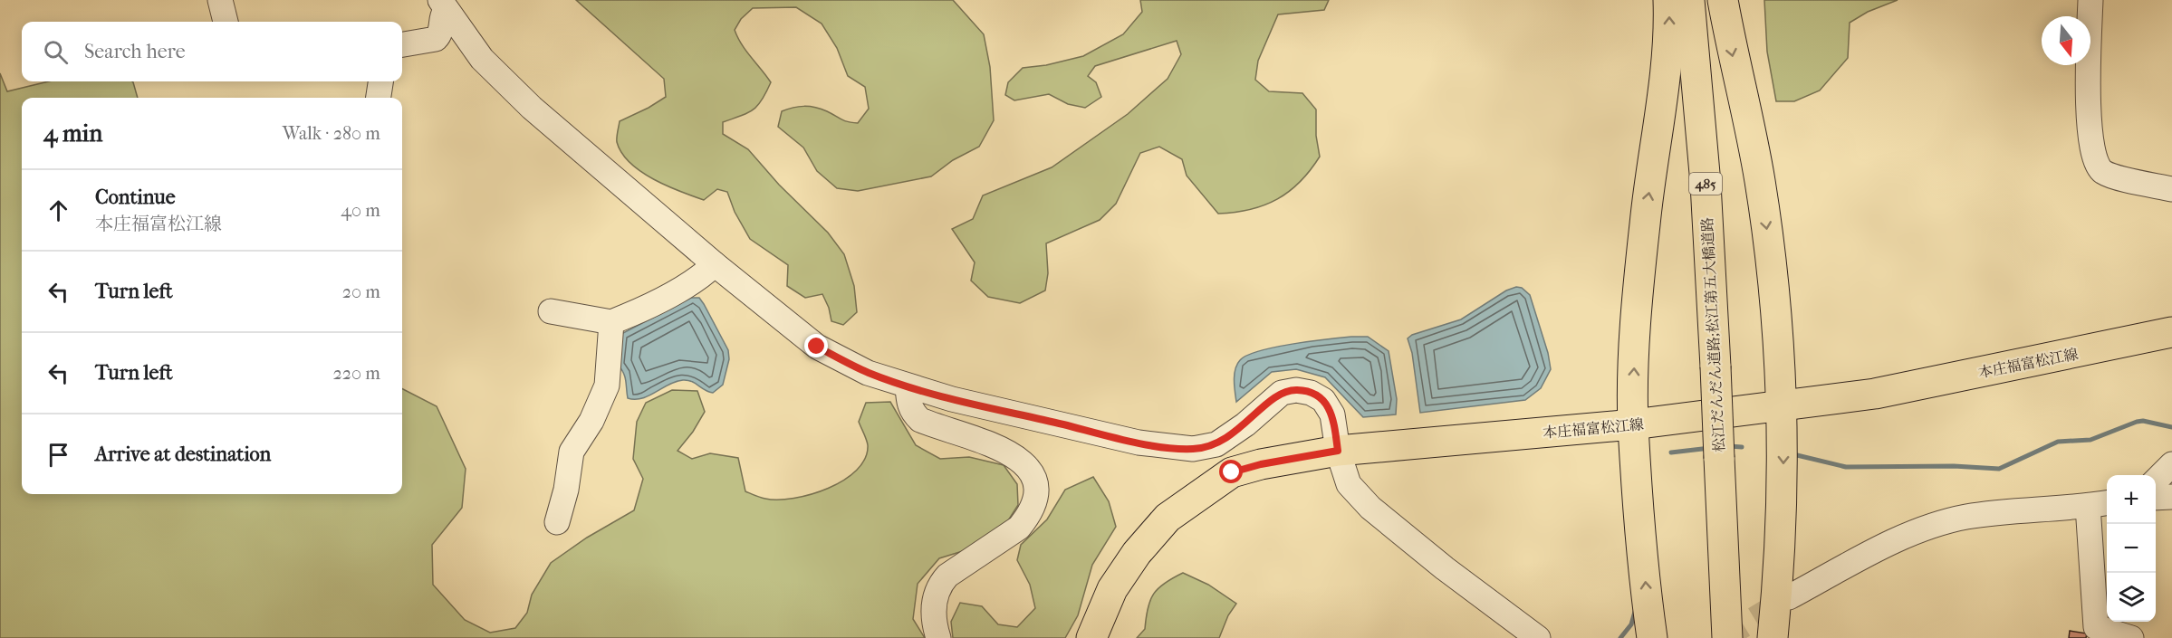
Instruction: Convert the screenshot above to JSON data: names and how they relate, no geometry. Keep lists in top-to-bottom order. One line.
{"streets":{"main road":["485","松江だんだん道路;松江第五大橋道路","本庄福富松江線"]},"north":"bottom","page":{"search":"Search here","heading":["4 min","Walk · 280 m"],"list":[["Continue","本庄福富松江線","40 m"],["Turn left","20 m"],["Turn left","220 m"],"Arrive at destination"],"map_buttons":["+","−"]}}
